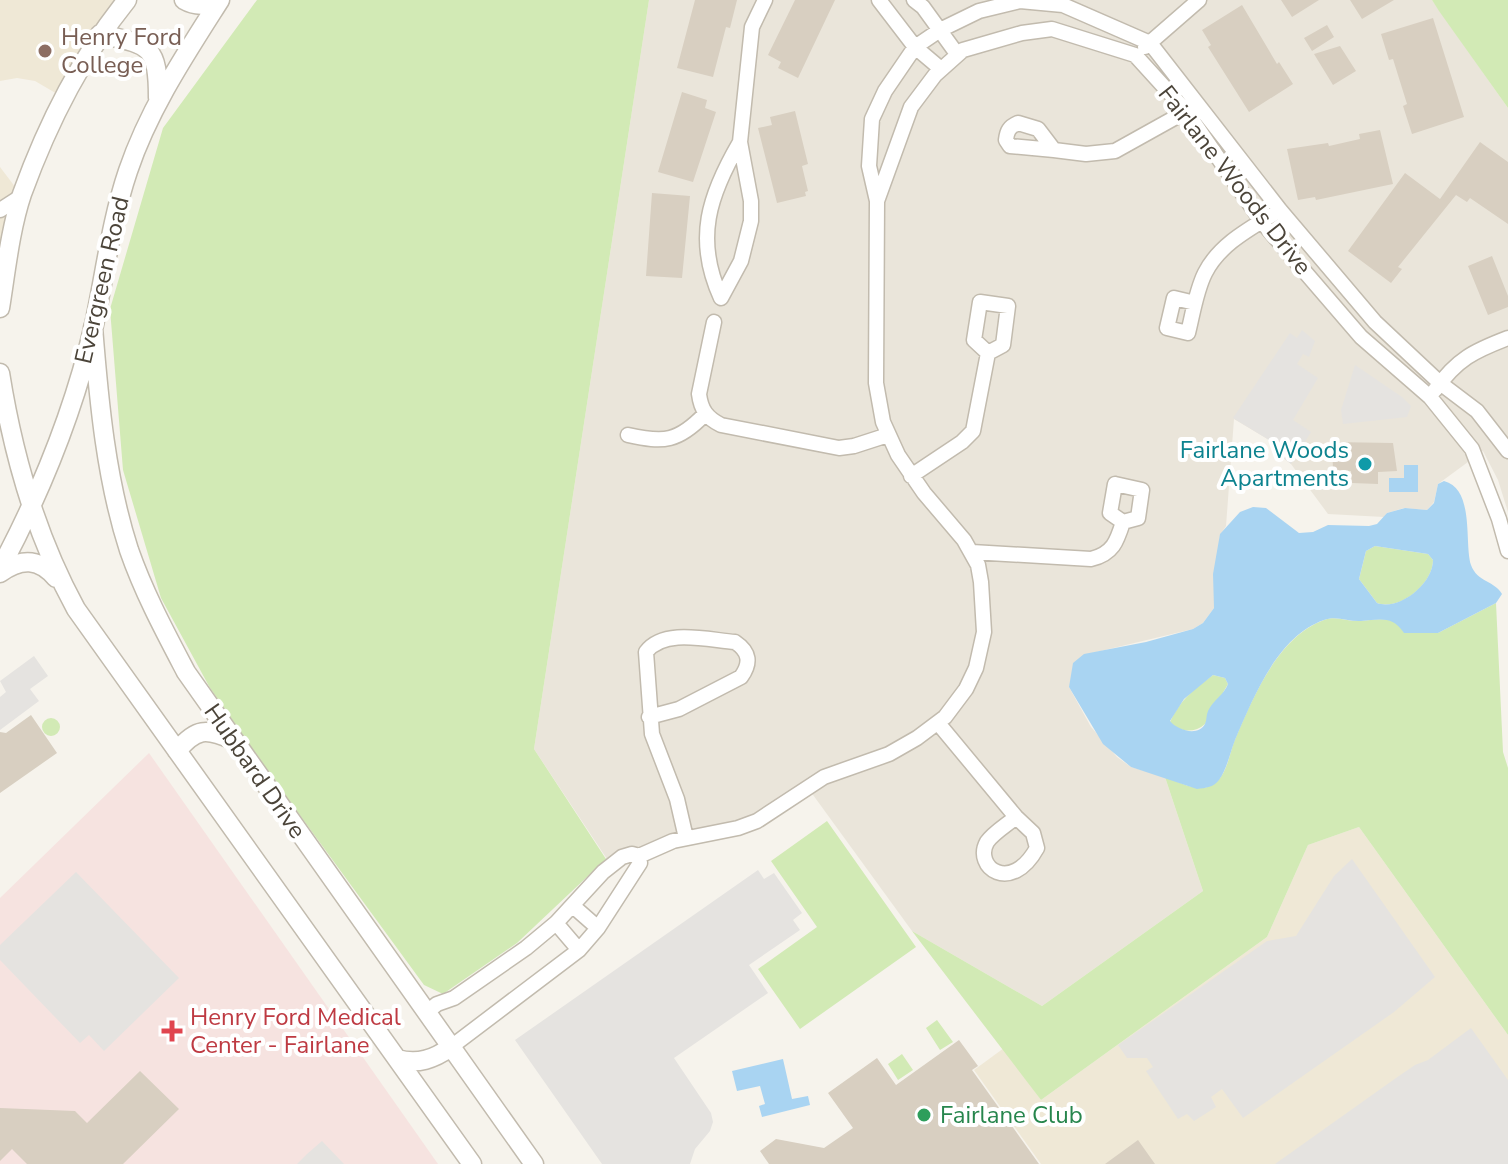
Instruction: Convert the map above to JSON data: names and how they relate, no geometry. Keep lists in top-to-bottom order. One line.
{"streets":{"street":["Fairlane Woods Drive","Evergreen Road","Hubbard Drive"]},"crossings":[["Fairlane Woods Drive","Hubbard Drive"],["Evergreen Road","Hubbard Drive"]],"places":{"other":["Henry Ford College","Fairlane Woods Apartments","Fairlane Club"],"health":["Henry Ford Medical Center - Fairlane"]}}
